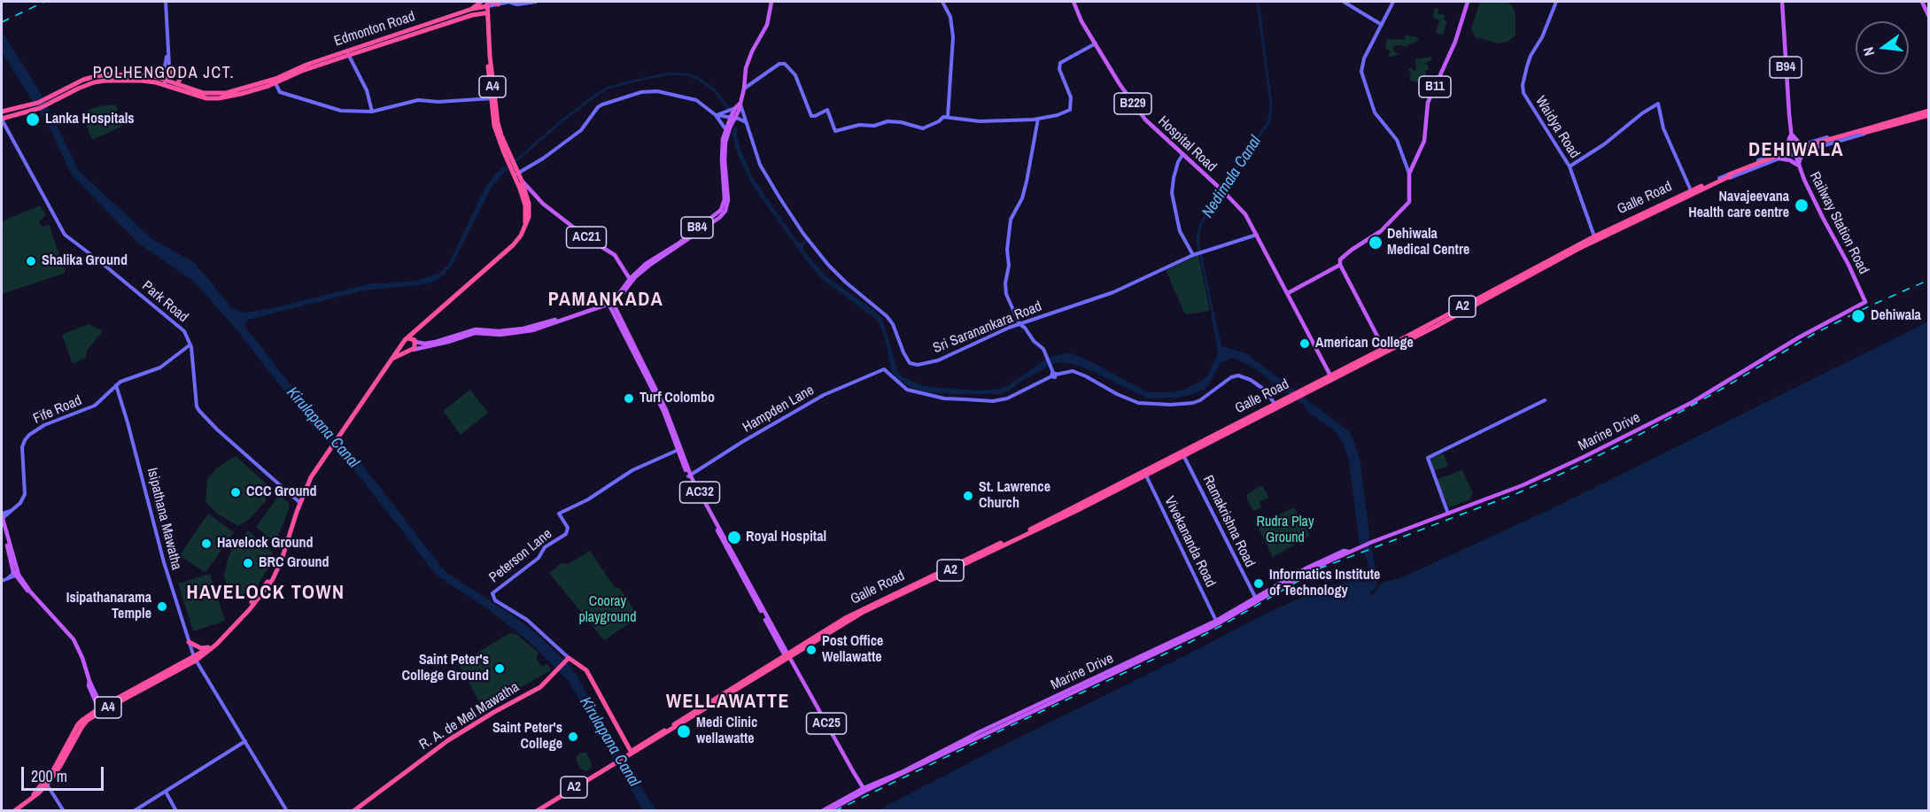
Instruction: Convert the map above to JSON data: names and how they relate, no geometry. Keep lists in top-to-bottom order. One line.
{"streets":{"highway":["Edmonton Road","A4","Galle Road","A2","R. A. de Mel Mawatha"],"main road":["B94","B11","B229","Hospital Road","Railway Station Road","B84","AC21","Marine Drive","AC32","AC25"],"street":["Waidya Road","Park Road","Sri Saranankara Road","Hampden Lane","Fife Road","Isipathana Mawatha","Ramakrishna Road","Vivekananda Road","Peterson Lane"]},"crossings":[["Edmonton Road","A4"],["B94","Railway Station Road"],["A4","B84"],["A4","AC21"],["A4","Park Road"],["A4","Isipathana Mawatha"],["B229","Hospital Road"],["B229","Galle Road"],["B229","Sri Saranankara Road"],["Waidya Road","Galle Road"],["Hospital Road","Sri Saranankara Road"],["Galle Road","AC32"],["Galle Road","Ramakrishna Road"],["Galle Road","Vivekananda Road"],["Galle Road","AC25"],["Railway Station Road","Marine Drive"],["B84","AC21"],["B84","Sri Saranankara Road"],["B84","AC32"],["Park Road","Fife Road"],["Hampden Lane","AC32"],["Fife Road","Isipathana Mawatha"],["Marine Drive","Ramakrishna Road"],["Marine Drive","Vivekananda Road"],["Marine Drive","AC25"],["AC32","Peterson Lane"],["AC32","AC25"],["Peterson Lane","R. A. de Mel Mawatha"]],"districts":["POLHENGODA JCT.","DEHIWALA","PAMANKADA","HAVELOCK TOWN","WELLAWATTE"],"water":["Nedimala Canal","Kirulapana Canal"],"parks":["Rudra Play Ground","Cooray playground"],"places":["Lanka Hospitals","Navajeevana Health care centre","Dehiwala Medical Centre","Shalika Ground","Dehiwala","American College","Turf Colombo","CCC Ground","St. Lawrence Church","Royal Hospital","Havelock Ground","BRC Ground","Informatics Institute of Technology","Isipathanarama Temple","Post Office Wellawatte","Saint Peter's College Ground","Medi Clinic wellawatte","Saint Peter's College"],"scale_bar":"200 m","north":"left"}
